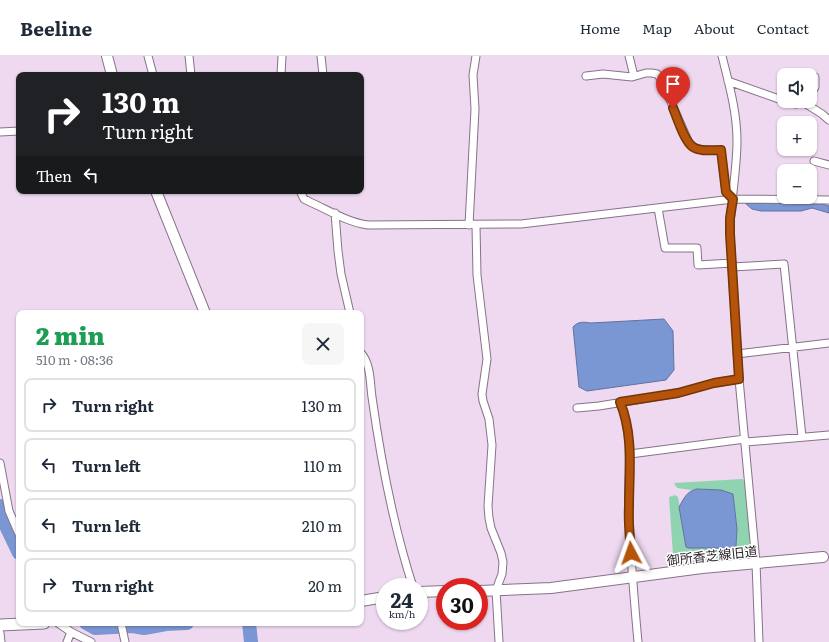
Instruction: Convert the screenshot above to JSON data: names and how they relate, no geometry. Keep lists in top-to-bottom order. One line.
{"streets":{"street":["御所香芝線旧道"]},"page":{"header":"Beeline","nav":["Home","Map","About","Contact"],"map_buttons":["+","−"],"turn":["130 m","Turn right"],"then":"Then","heading":["2 min","510 m · 08:36"],"list":[{"name":"Turn right","value":"130 m"},{"name":"Turn left","value":"110 m"},{"name":"Turn left","value":"210 m"},{"name":"Turn right","value":"20 m"}],"speed":"24 km/h","limit":"30"}}
